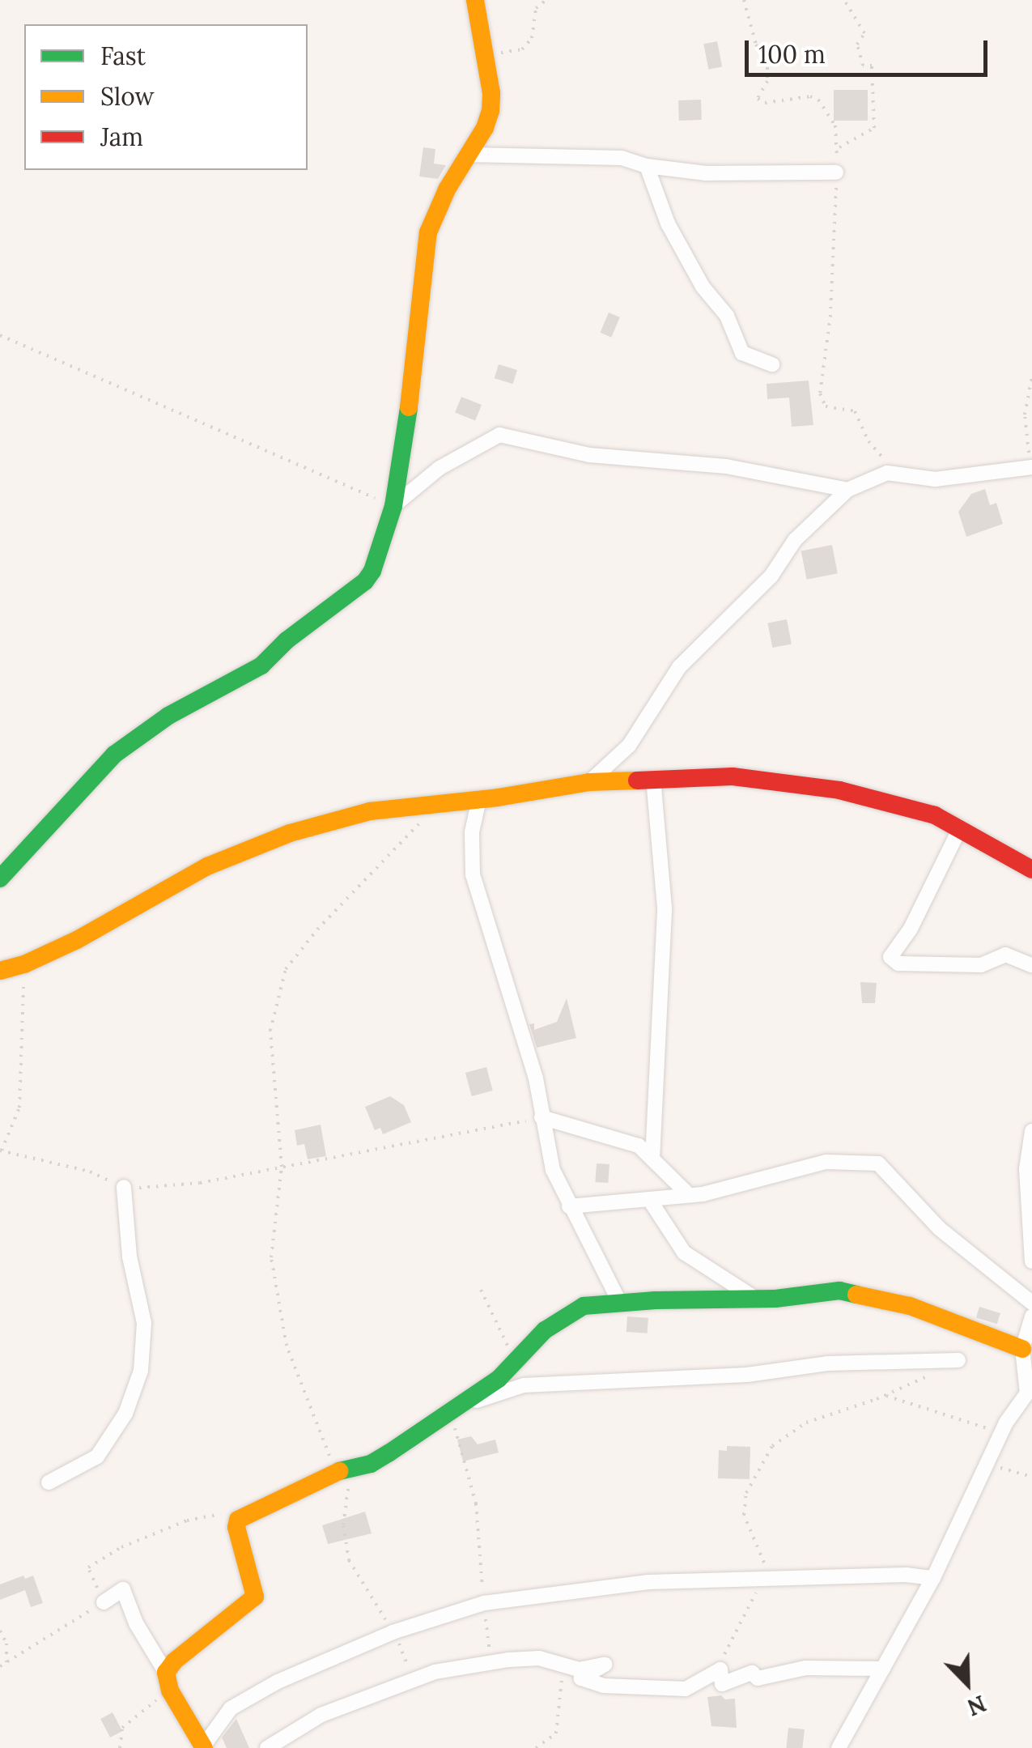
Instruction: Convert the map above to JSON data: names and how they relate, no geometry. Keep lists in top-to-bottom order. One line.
{"legend":["Fast","Slow","Jam"],"scale_bar":"100 m","north":"bottom right"}
